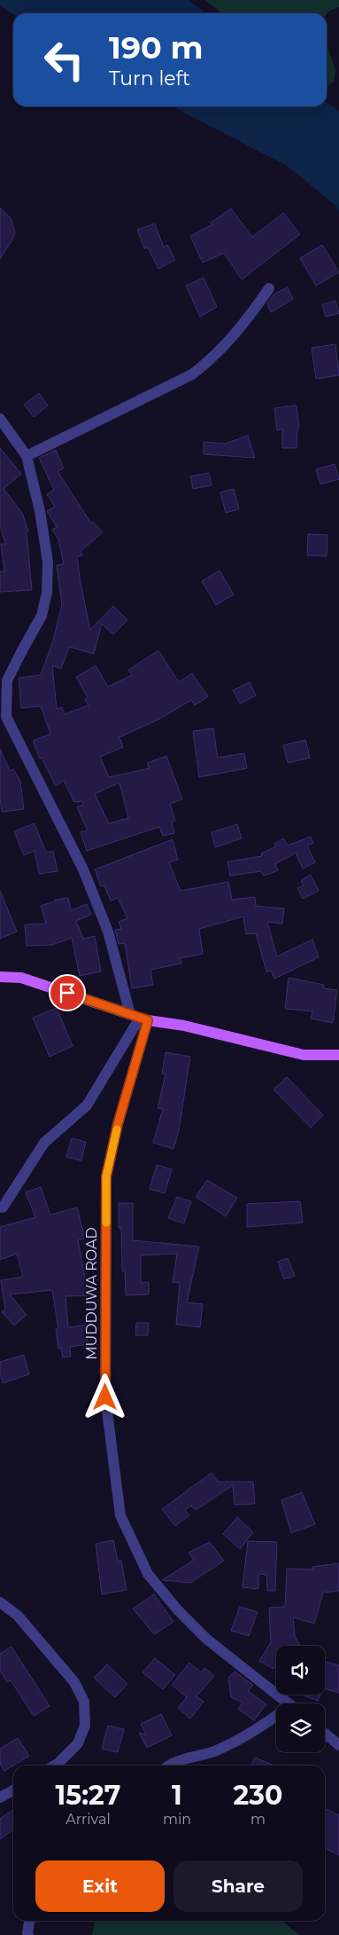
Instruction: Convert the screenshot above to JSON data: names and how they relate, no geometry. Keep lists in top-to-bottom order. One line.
{"streets":{"street":["MUDDUWA ROAD"]},"page":{"turn":["190 m","Turn left"],"eta":["15:27","Arrival","1","min","230","m"],"buttons":["Exit","Share"]}}
